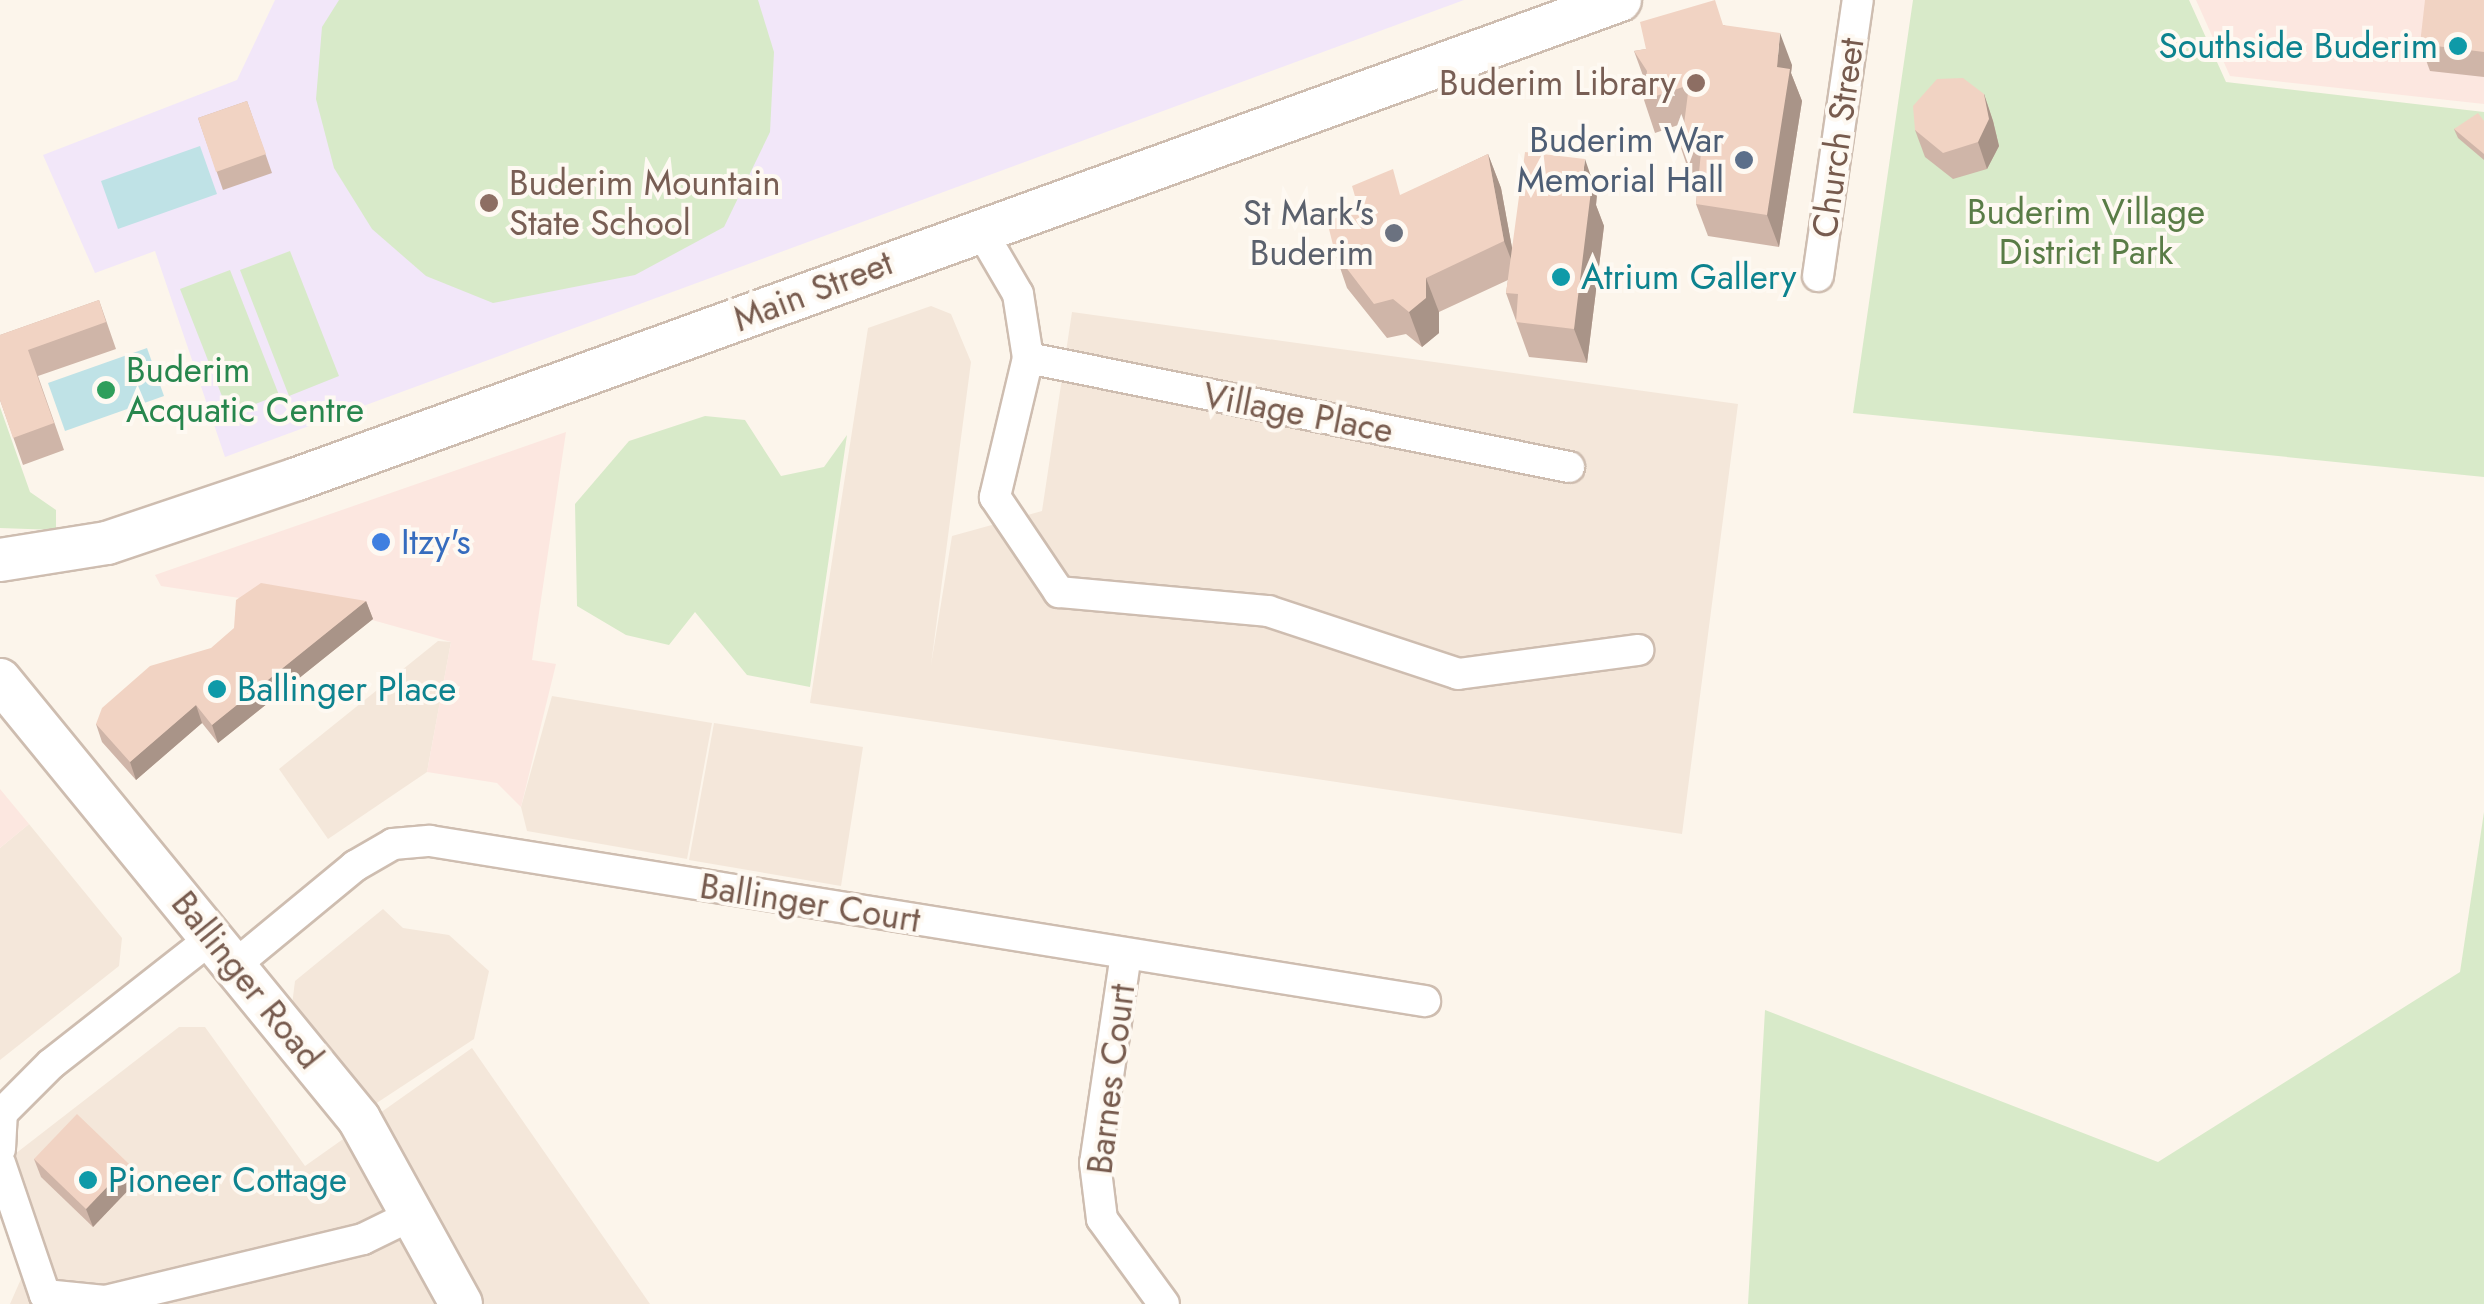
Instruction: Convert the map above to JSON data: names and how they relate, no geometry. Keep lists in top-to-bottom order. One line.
{"streets":{"main road":["Main Street","Ballinger Road"],"street":["Church Street","Village Place","Ballinger Court","Barnes Court"]},"crossings":[["Ballinger Court","Ballinger Road"],["Ballinger Court","Barnes Court"]],"parks":["Buderim Village District Park"],"places":["Southside Buderim","Buderim Library","Buderim War Memorial Hall","Buderim Mountain State School","St Mark's Buderim","Atrium Gallery","Buderim Acquatic Centre","Itzy's","Ballinger Place","Pioneer Cottage"]}
